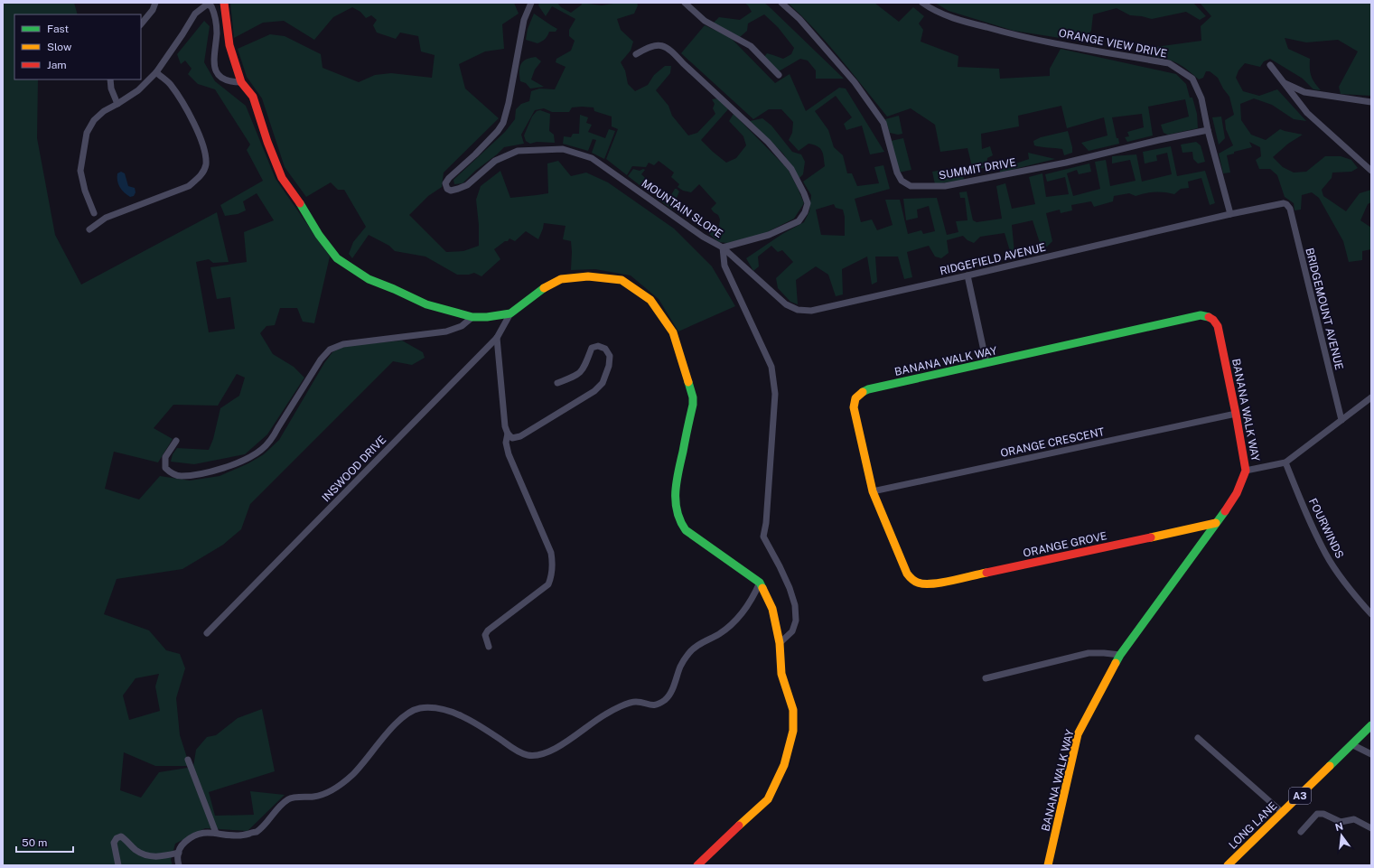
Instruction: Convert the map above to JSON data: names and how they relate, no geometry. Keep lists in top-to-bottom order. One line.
{"streets":{"street":["ORANGE VIEW DRIVE","SUMMIT DRIVE","MOUNTAIN SLOPE","RIDGEFIELD AVENUE","BRIDGEMOUNT AVENUE","BANANA WALK WAY","ORANGE CRESCENT","INSWOOD DRIVE","FOURWINDS","ORANGE GROVE","A3","LONG LANE"]},"crossings":[["ORANGE VIEW DRIVE","SUMMIT DRIVE"],["ORANGE VIEW DRIVE","RIDGEFIELD AVENUE"],["MOUNTAIN SLOPE","RIDGEFIELD AVENUE"],["RIDGEFIELD AVENUE","BRIDGEMOUNT AVENUE"],["BANANA WALK WAY","ORANGE CRESCENT"],["BANANA WALK WAY","ORANGE GROVE"],["ORANGE CRESCENT","ORANGE GROVE"]],"legend":["Fast","Slow","Jam"],"scale_bar":"50 m","north":"top"}
